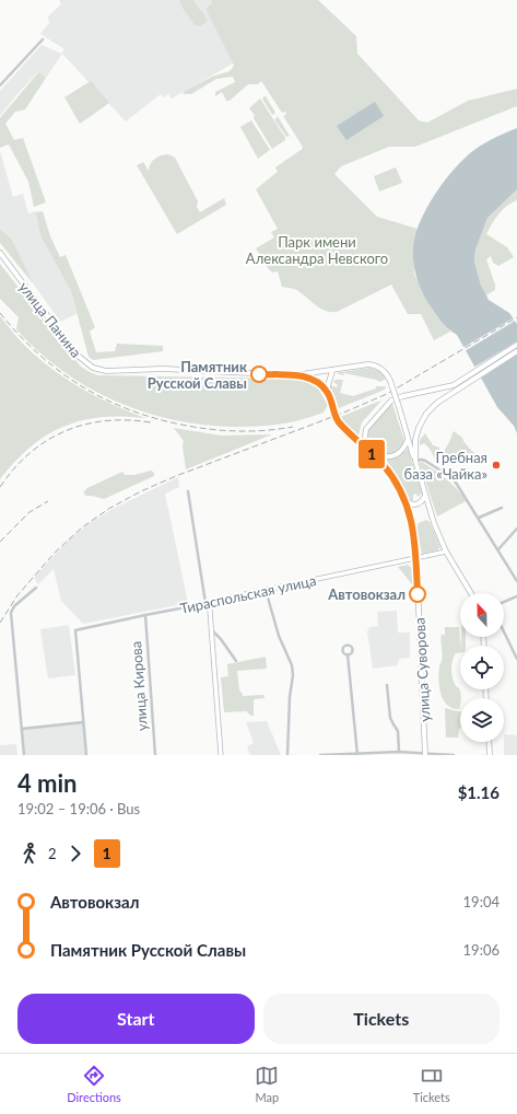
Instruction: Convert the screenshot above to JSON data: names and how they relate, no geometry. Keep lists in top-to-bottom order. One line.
{"streets":{"main road":["улица Панина","Тираспольская улица","улица Суворова"],"street":["улица Кирова"]},"crossings":[["Тираспольская улица","улица Суворова"],["Тираспольская улица","улица Кирова"]],"parks":["Парк имени Александра Невского"],"places":["Памятник Русской Славы","Гребная база «Чайка»","Автовокзал"],"lines":["bus line 1"],"north":"top","page":{"on_map":"1","heading":["4 min","19:02 – 19:06 · Bus","$1.16"],"legs":["2","1"],"list":[{"name":"Автовокзал","value":"19:04"},{"name":"Памятник Русской Славы","value":"19:06"}],"buttons":["Start","Tickets"],"tabs":["Directions","Map","Tickets"]}}
